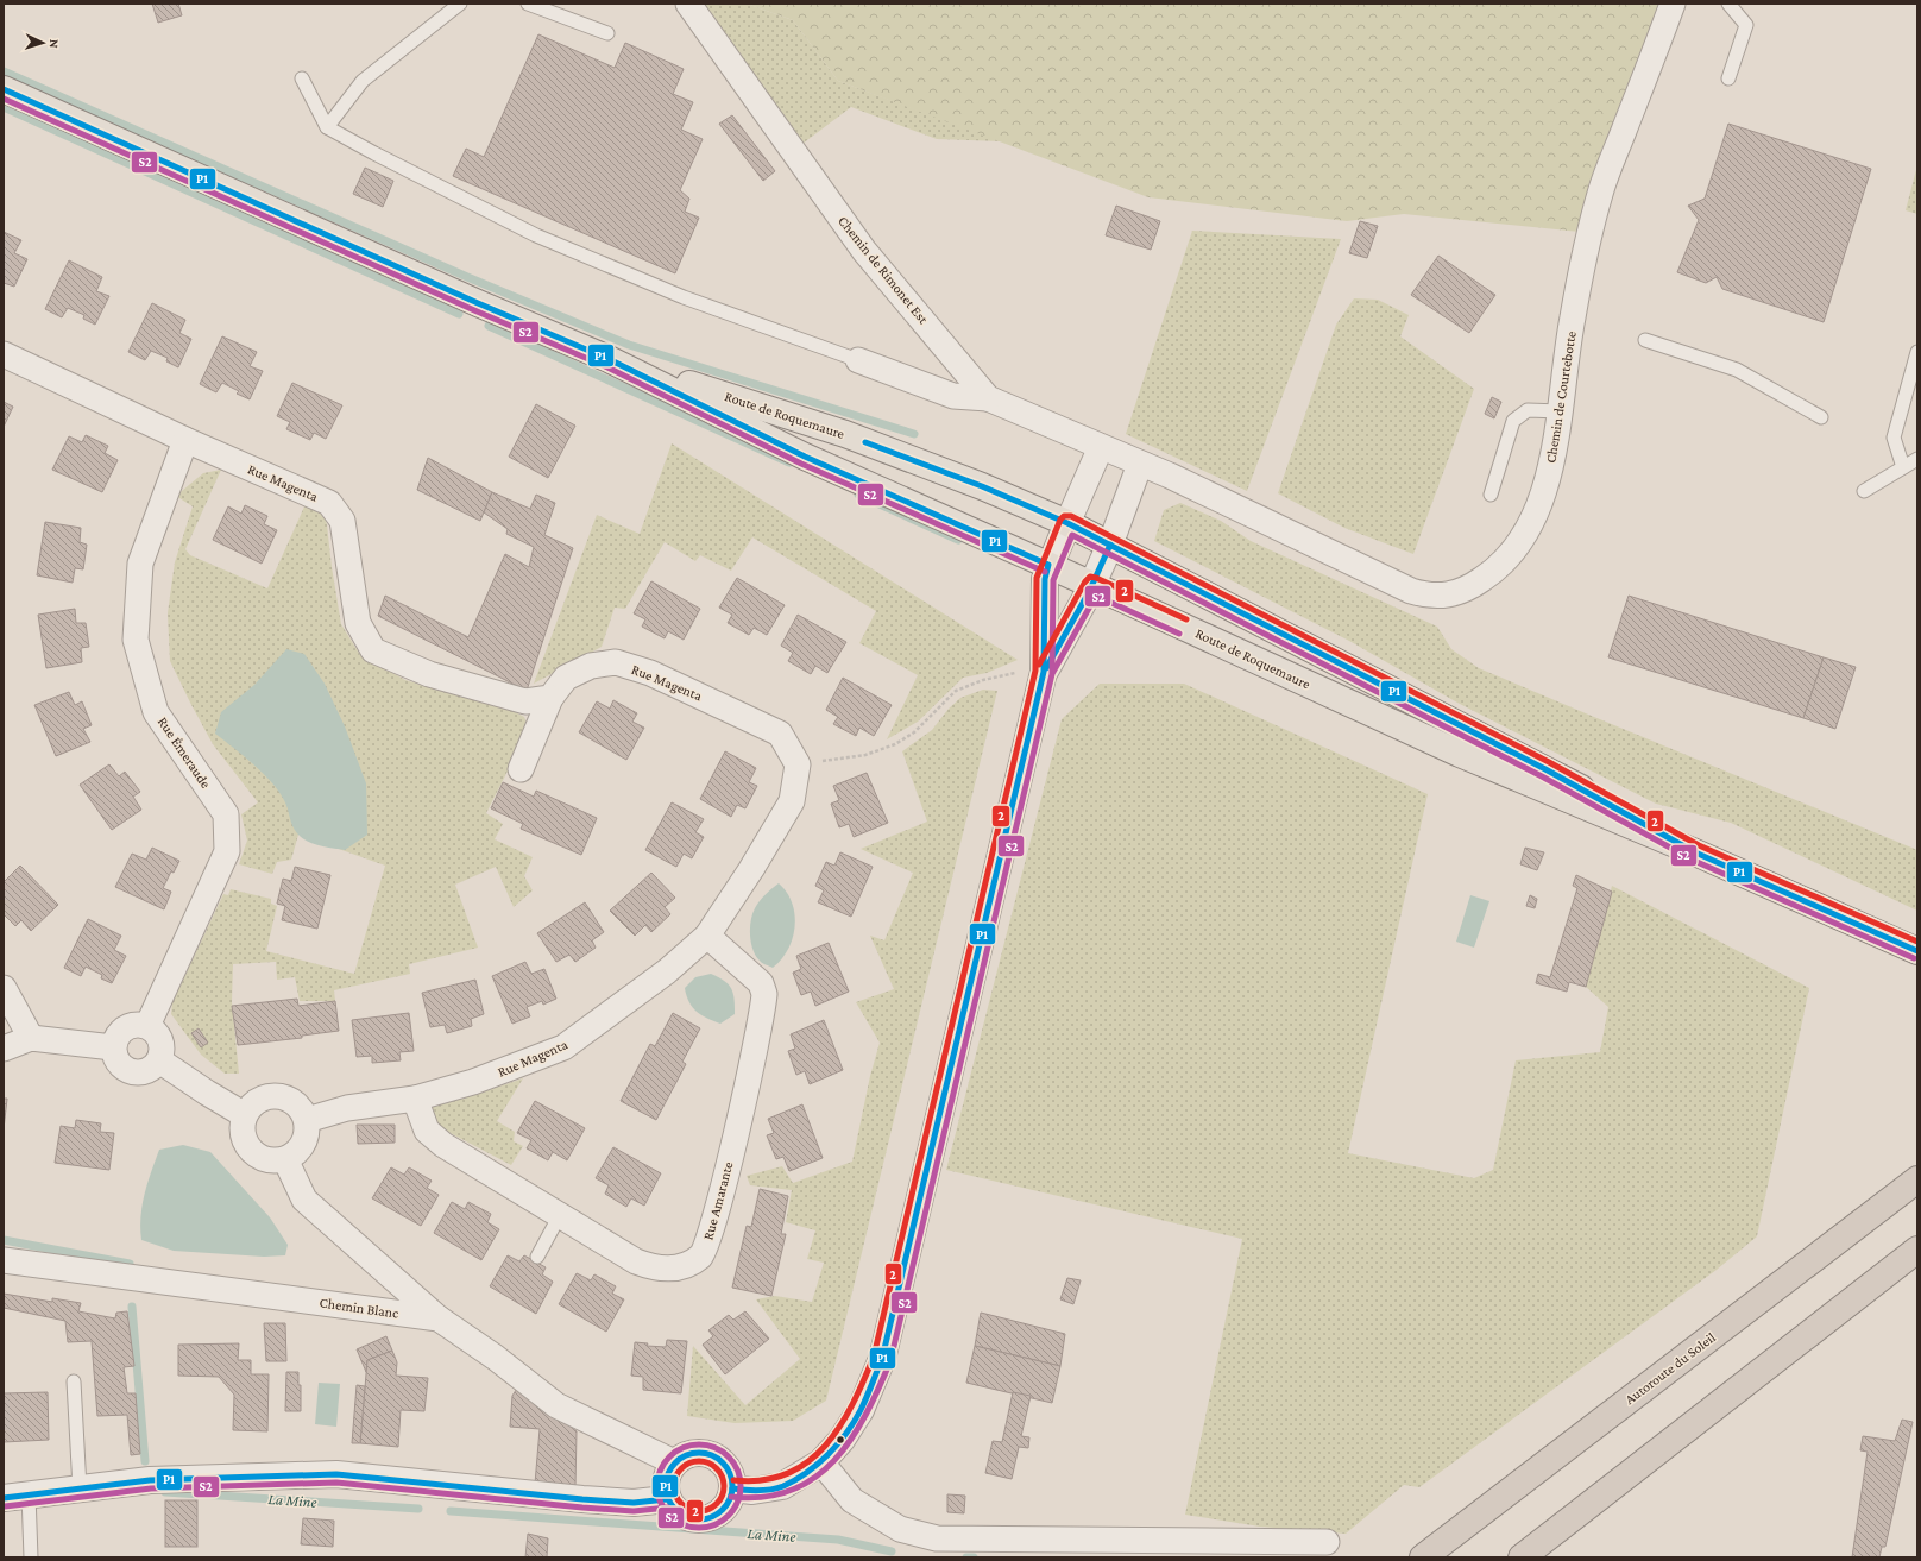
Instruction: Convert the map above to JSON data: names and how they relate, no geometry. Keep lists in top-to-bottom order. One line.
{"streets":{"highway":["Autoroute du Soleil"],"main road":["Route de Roquemaure"],"street":["Chemin de Rimonet Est","Chemin de Courtebotte","Rue Magenta","Rue Émeraude","Rue Amarante","Chemin Blanc"]},"crossings":[["Chemin de Rimonet Est","Chemin de Courtebotte"],["Rue Magenta","Rue Émeraude"],["Rue Magenta","Rue Amarante"]],"water":["La Mine"],"lines":["transit line P1","transit line S2","transit line 2"],"north":"right"}
